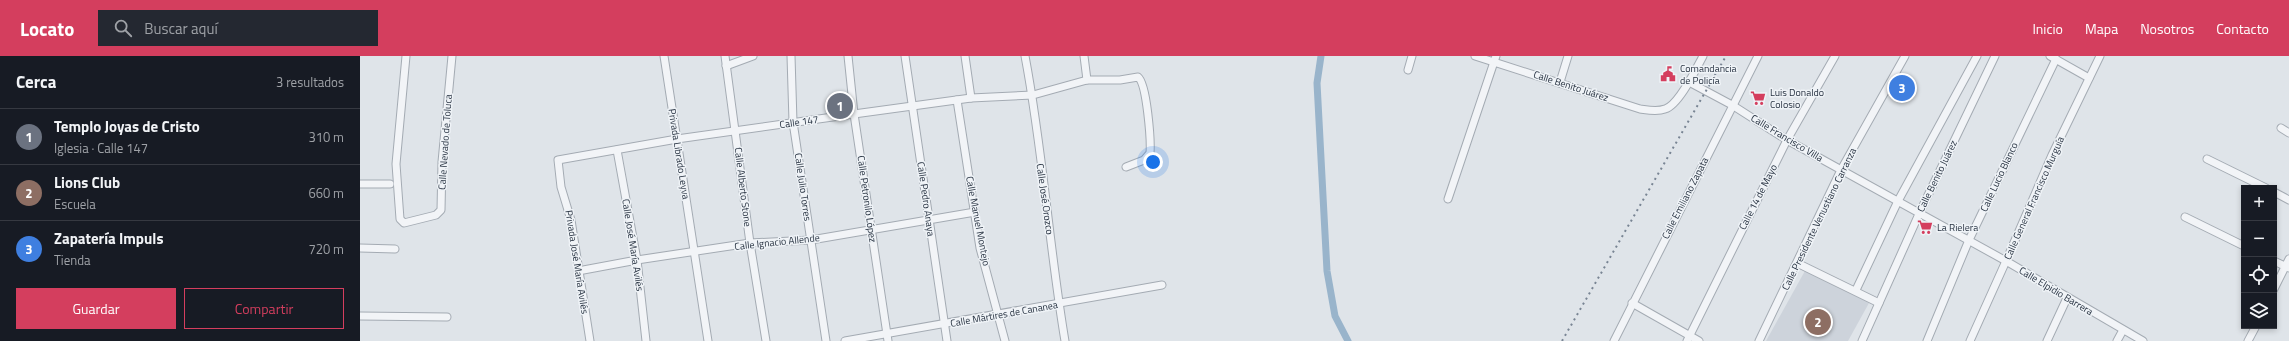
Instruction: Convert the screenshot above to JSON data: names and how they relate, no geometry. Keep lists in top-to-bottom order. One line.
{"streets":{"street":["Calle Benito Juárez","Calle 147","Calle Francisco Villa","Calle Nevado de Toluca","Privada Librado Leyva","Calle Lucio Blanco","Calle Alberto Stone","Calle Julio Torres","Calle 14 de Mayo","Calle Emiliano Zapata","Calle General Francisco Murguía","Calle Petronilo López","Calle Pedro Anaya","Calle José Orozco","Calle Presidente Venustiano Carranza","Calle Manuel Montejo","Calle Ignacio Allende","Calle José María Avilés","Privada José María Avilés","Calle Elpidio Barrera","Calle Mártires de Cananea"]},"crossings":[["Calle Benito Juárez","Calle Francisco Villa"],["Calle Benito Juárez","Calle Elpidio Barrera"],["Calle 147","Privada Librado Leyva"],["Calle 147","Calle Alberto Stone"],["Calle 147","Calle Julio Torres"],["Calle 147","Calle Petronilo López"],["Calle 147","Calle Pedro Anaya"],["Calle 147","Calle José Orozco"],["Calle 147","Calle Manuel Montejo"],["Calle 147","Calle José María Avilés"],["Calle 147","Privada José María Avilés"],["Calle Francisco Villa","Calle 14 de Mayo"],["Calle Francisco Villa","Calle Emiliano Zapata"],["Calle Francisco Villa","Calle Presidente Venustiano Carranza"],["Calle Francisco Villa","Calle Elpidio Barrera"],["Privada Librado Leyva","Calle Ignacio Allende"],["Calle Lucio Blanco","Calle Elpidio Barrera"],["Calle Alberto Stone","Calle Ignacio Allende"],["Calle Julio Torres","Calle Ignacio Allende"],["Calle General Francisco Murguía","Calle Elpidio Barrera"],["Calle Petronilo López","Calle Ignacio Allende"],["Calle Petronilo López","Calle Mártires de Cananea"],["Calle Pedro Anaya","Calle Ignacio Allende"],["Calle Pedro Anaya","Calle Mártires de Cananea"],["Calle José Orozco","Calle Mártires de Cananea"],["Calle Manuel Montejo","Calle Ignacio Allende"],["Calle Manuel Montejo","Calle Mártires de Cananea"],["Calle Ignacio Allende","Calle José María Avilés"],["Calle Ignacio Allende","Privada José María Avilés"]],"places":{"public building":["Comandancia de Policía"],"supermarket":["Luis Donaldo Colosio","La Rielera"]},"page":{"header":"Locato","search":"Buscar aquí","nav":["Inicio","Mapa","Nosotros","Contacto"],"heading":["Cerca","3 resultados"],"pins":["3","1","2"],"list":[{"mark":"1","name":"Templo Joyas de Cristo","note":"Iglesia · Calle 147","value":"310 m"},{"mark":"2","name":"Lions Club","note":"Escuela","value":"660 m"},{"mark":"3","name":"Zapatería Impuls","note":"Tienda","value":"720 m"}],"map_buttons":["+","−"],"buttons":["Guardar","Compartir"]}}
